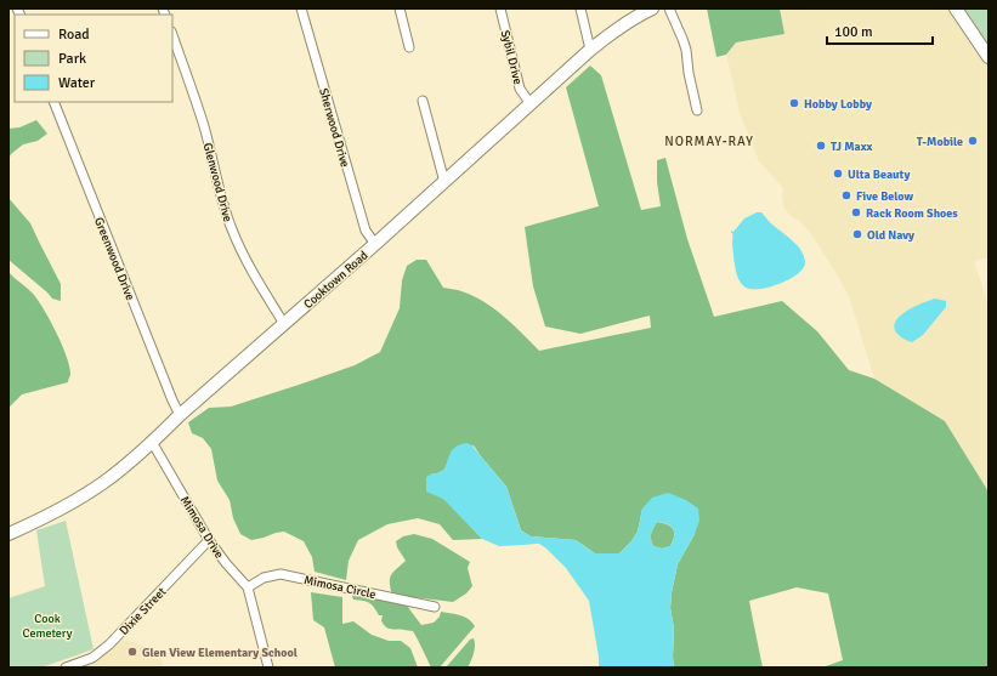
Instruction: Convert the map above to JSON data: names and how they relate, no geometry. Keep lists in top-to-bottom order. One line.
{"streets":{"street":["Sybil Drive","Sherwood Drive","Glenwood Drive","Greenwood Drive","Cooktown Road","Mimosa Drive","Mimosa Circle","Dixie Street"]},"crossings":[["Sybil Drive","Cooktown Road"],["Sherwood Drive","Cooktown Road"],["Glenwood Drive","Cooktown Road"],["Greenwood Drive","Cooktown Road"],["Cooktown Road","Mimosa Drive"],["Mimosa Drive","Mimosa Circle"],["Mimosa Drive","Dixie Street"]],"districts":["NORMAY-RAY"],"parks":["Cook Cemetery"],"places":["Hobby Lobby","T-Mobile","TJ Maxx","Ulta Beauty","Five Below","Rack Room Shoes","Old Navy","Glen View Elementary School"],"legend":["Road","Park","Water"],"scale_bar":"100 m"}
